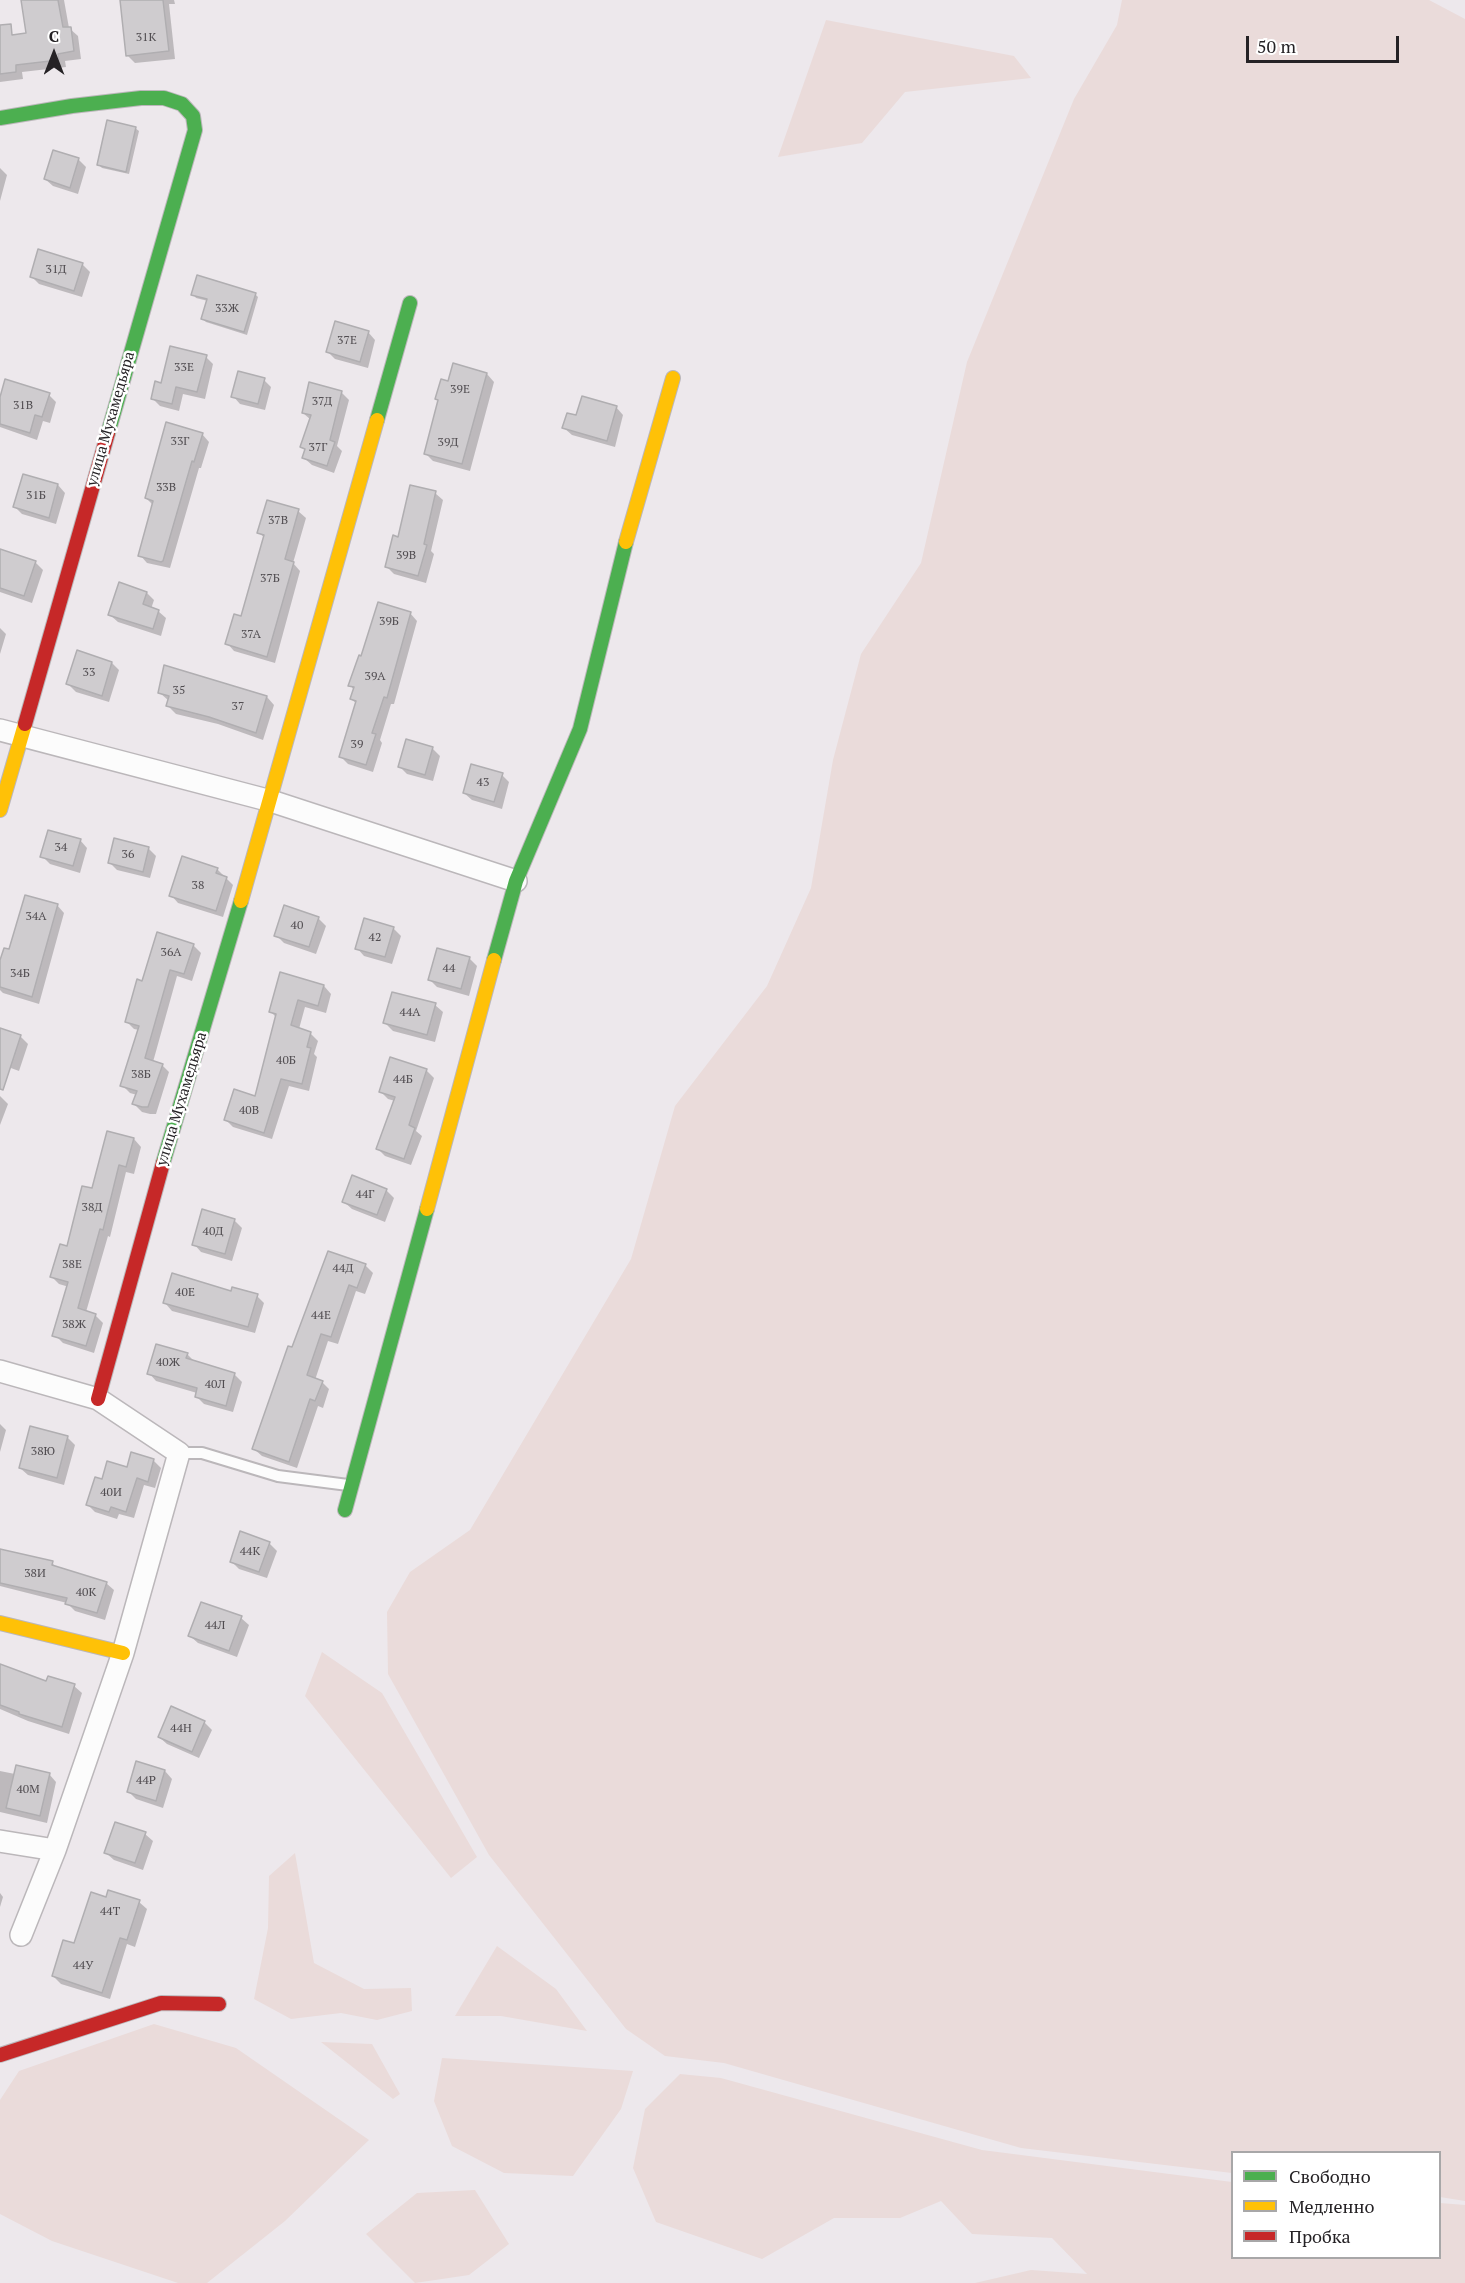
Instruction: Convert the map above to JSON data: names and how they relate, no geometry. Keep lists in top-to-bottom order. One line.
{"streets":{"street":["улица Мухамедьяра"]},"house_numbers":["31К","31Д","33Ж","37Е","33Е","39Е","37Д","31В","33Г","39Д","37Г","33В","31Б","37В","39В","37Б","39Б","37А","33","39А","35","37","39","43","34","36","38","34А","40","42","36А","44","34Б","44А","40Б","38Б","44Б","40В","44Г","38Д","40Д","38Е","44Д","40Е","44Е","38Ж","40Ж","40Л","38Ю","40И","44К","38И","40К","44Л","44Н","44Р","40М","44Т","44У"],"legend":["Свободно","Медленно","Пробка"],"scale_bar":"50 m","north":"top"}
